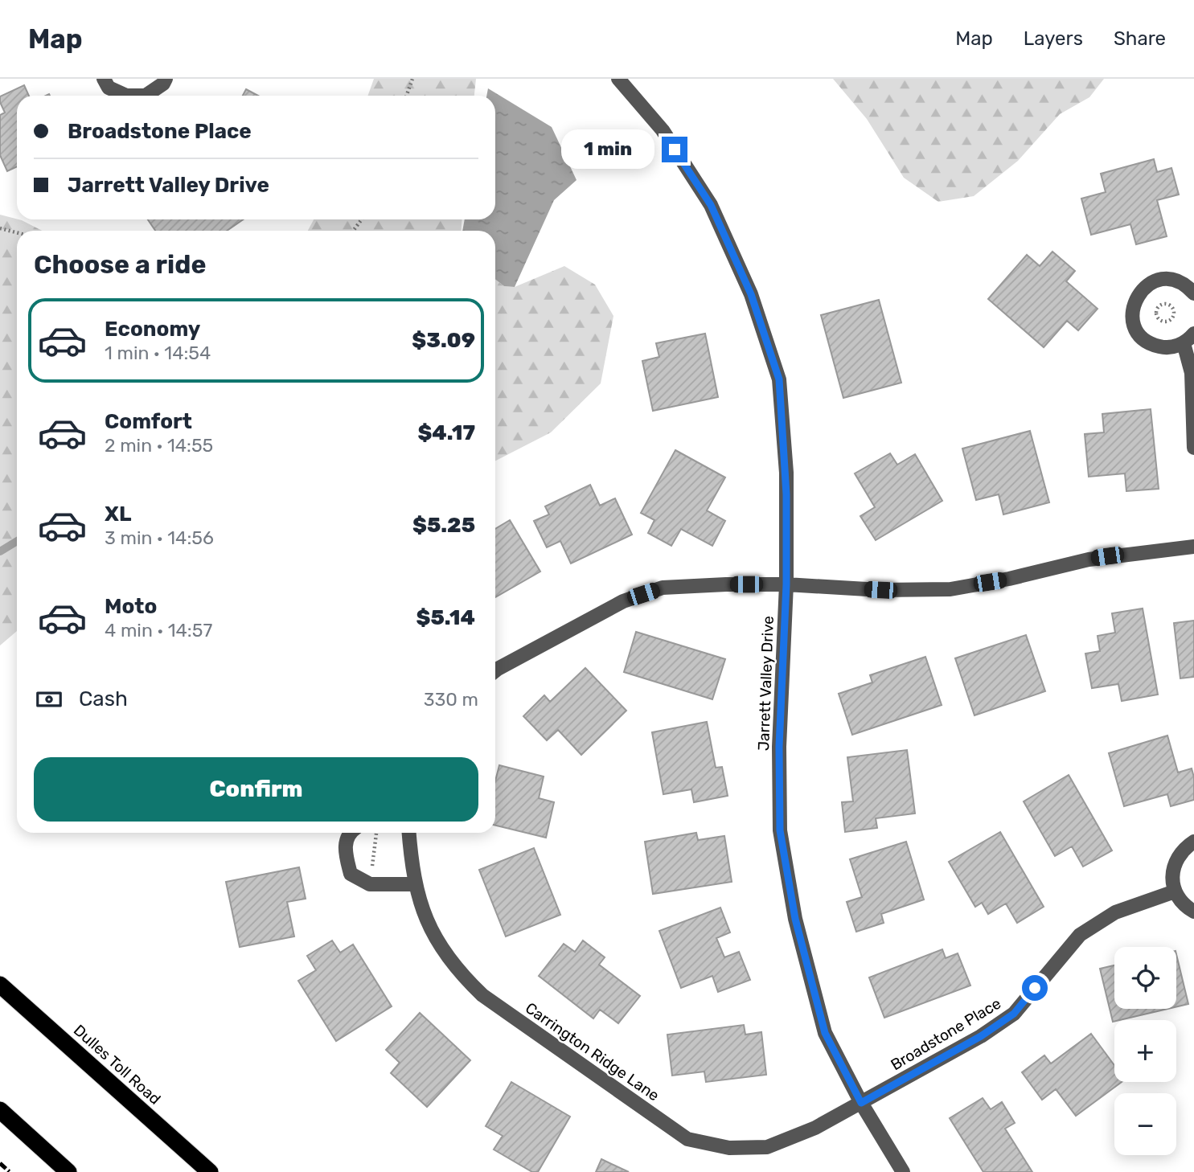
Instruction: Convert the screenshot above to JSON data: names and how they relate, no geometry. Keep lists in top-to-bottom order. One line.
{"streets":{"highway":["Dulles Toll Road"],"street":["Jarrett Valley Drive","Broadstone Place","Carrington Ridge Lane"]},"crossings":[["Jarrett Valley Drive","Broadstone Place"],["Jarrett Valley Drive","Carrington Ridge Lane"],["Broadstone Place","Carrington Ridge Lane"]],"page":{"header":"Map","nav":["Map","Layers","Share"],"banner":["Broadstone Place","Jarrett Valley Drive"],"bubble":"1 min","heading":"Choose a ride","list":[{"name":"Economy","note":"1 min · 14:54","value":"$3.09"},{"name":"Comfort","note":"2 min · 14:55","value":"$4.17"},{"name":"XL","note":"3 min · 14:56","value":"$5.25"},{"name":"Moto","note":"4 min · 14:57","value":"$5.14"}],"pay":["Cash","330 m"],"buttons":"Confirm","map_buttons":["+","−"]}}
